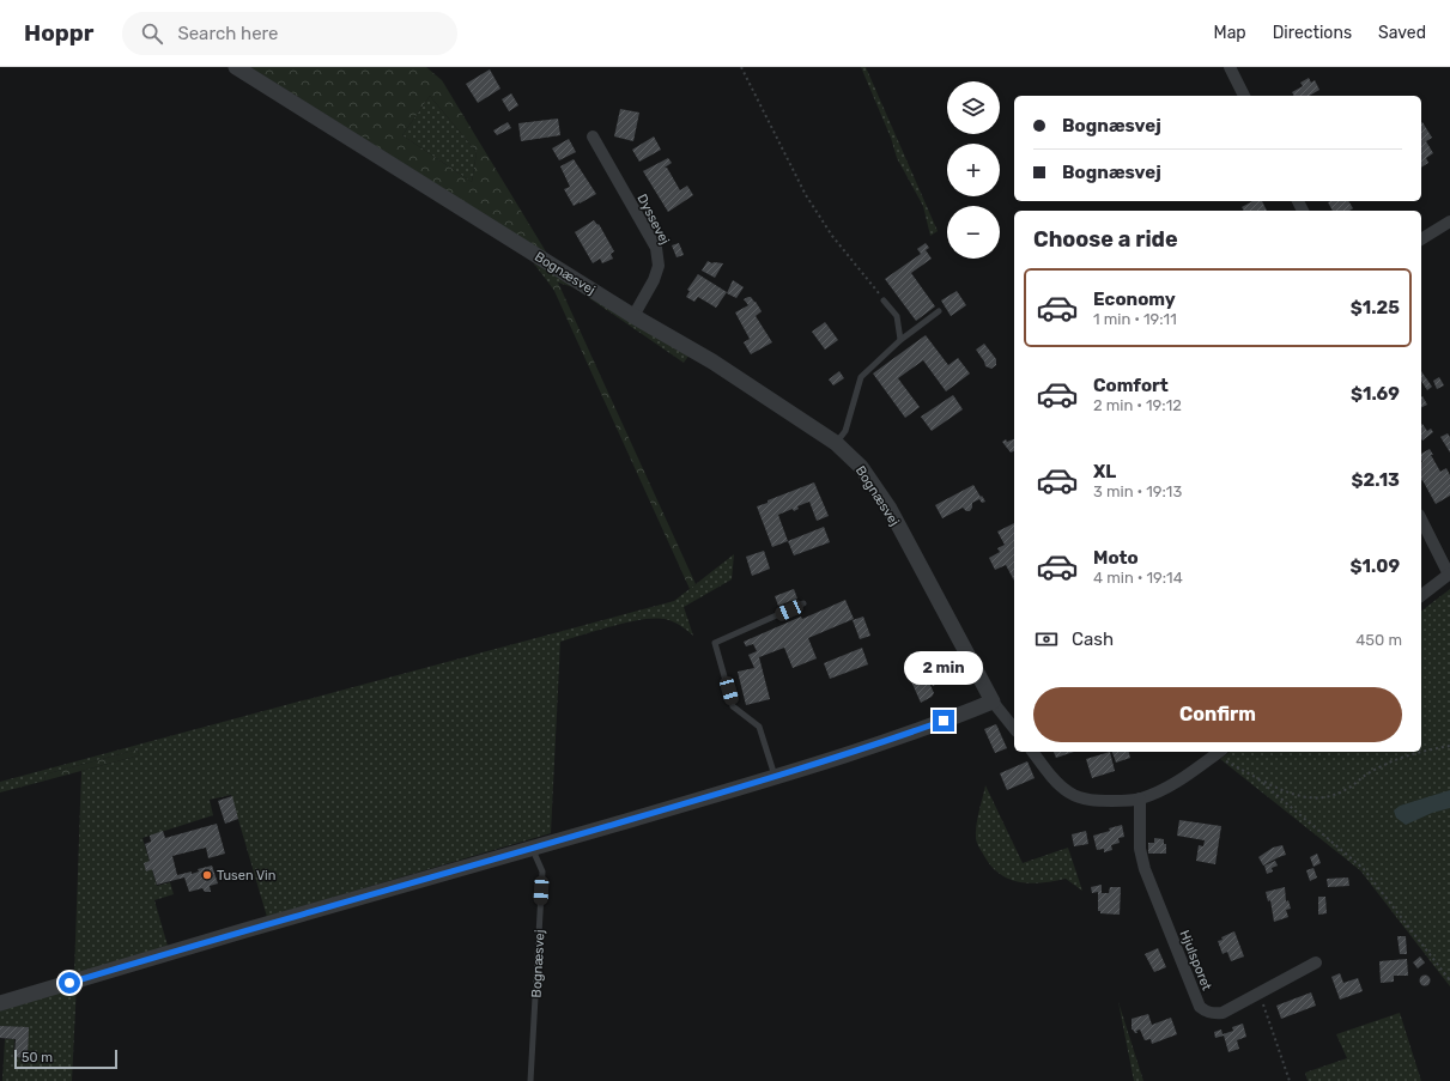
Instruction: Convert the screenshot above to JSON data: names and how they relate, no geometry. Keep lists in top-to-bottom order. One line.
{"streets":{"street":["Dyssevej","Bognæsvej","Hjulsporet"]},"crossings":[["Dyssevej","Bognæsvej"]],"places":["Tusen Vin"],"scale_bar":"50 m","page":{"header":"Hoppr","search":"Search here","nav":["Map","Directions","Saved"],"map_buttons":["+","−"],"banner":["Bognæsvej","Bognæsvej"],"heading":"Choose a ride","list":[{"name":"Economy","note":"1 min · 19:11","value":"$1.25"},{"name":"Comfort","note":"2 min · 19:12","value":"$1.69"},{"name":"XL","note":"3 min · 19:13","value":"$2.13"},{"name":"Moto","note":"4 min · 19:14","value":"$1.09"}],"pay":["Cash","450 m"],"bubble":"2 min","buttons":"Confirm","scale":"50 m"}}
